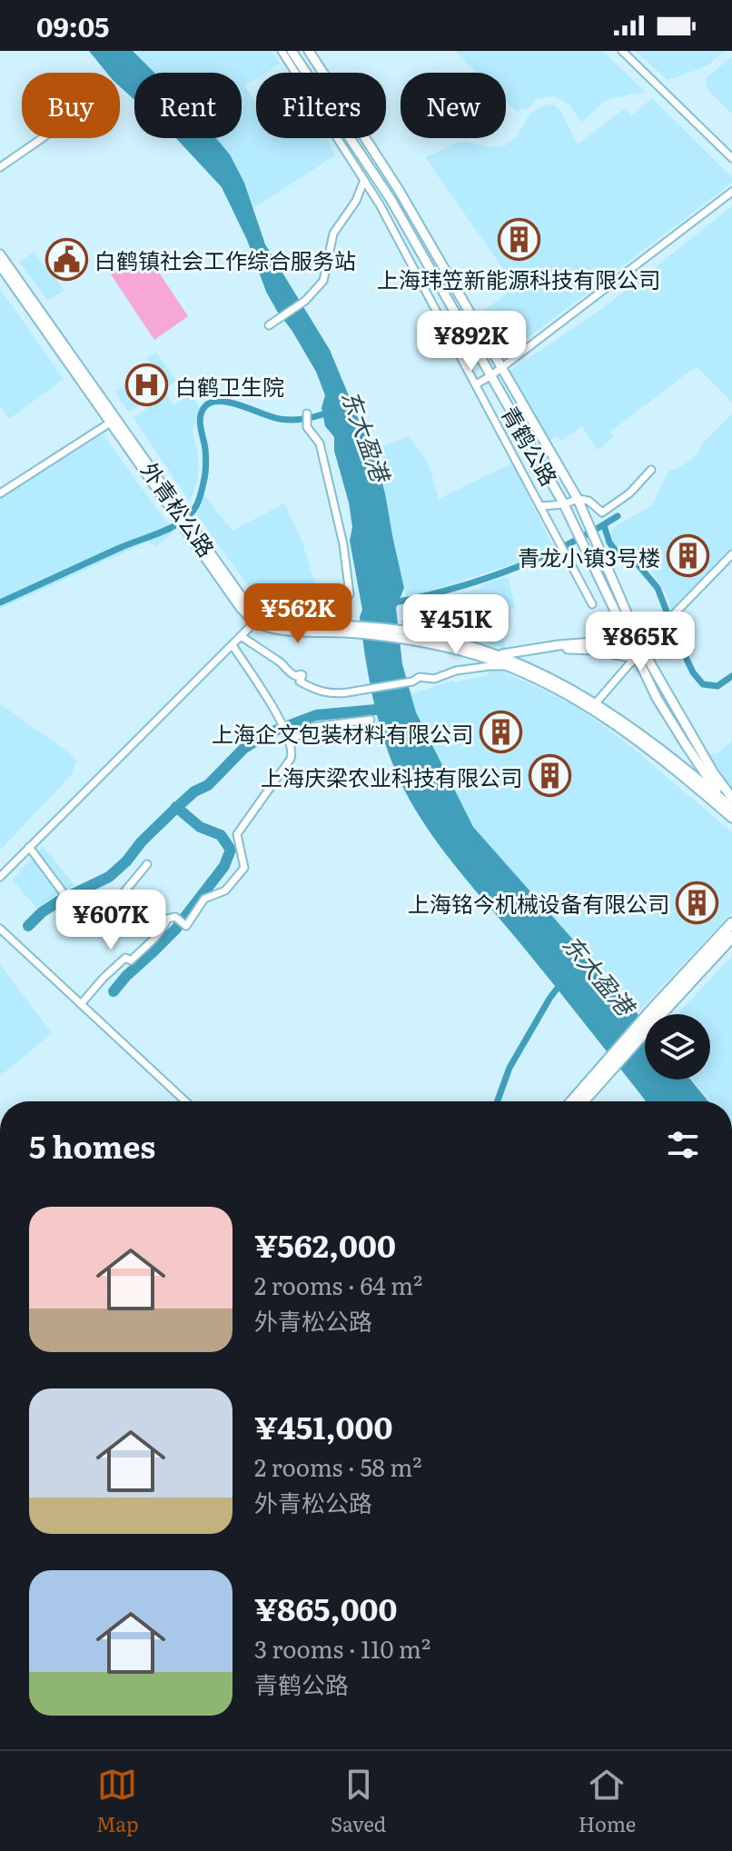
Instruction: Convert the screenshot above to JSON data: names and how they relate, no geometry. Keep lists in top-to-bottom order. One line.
{"streets":{"main road":["青鹤公路","外青松公路"]},"water":["东大盈港"],"places":{"building":["上海玮笠新能源科技有限公司","青龙小镇3号楼","上海企文包装材料有限公司","上海庆梁农业科技有限公司","上海铭今机械设备有限公司"],"public building":["白鹤镇社会工作综合服务站"],"hospital":["白鹤卫生院"]},"page":{"status":"09:05","chip":["Buy","Rent","Filters","New"],"price":["¥892K","¥562K","¥451K","¥865K","¥607K"],"heading":"5 homes","list":[{"name":"¥562,000","note":"2 rooms · 64 m² · 外青松公路"},{"name":"¥451,000","note":"2 rooms · 58 m² · 外青松公路"},{"name":"¥865,000","note":"3 rooms · 110 m² · 青鹤公路"}],"tabs":["Map","Saved","Home"]}}
